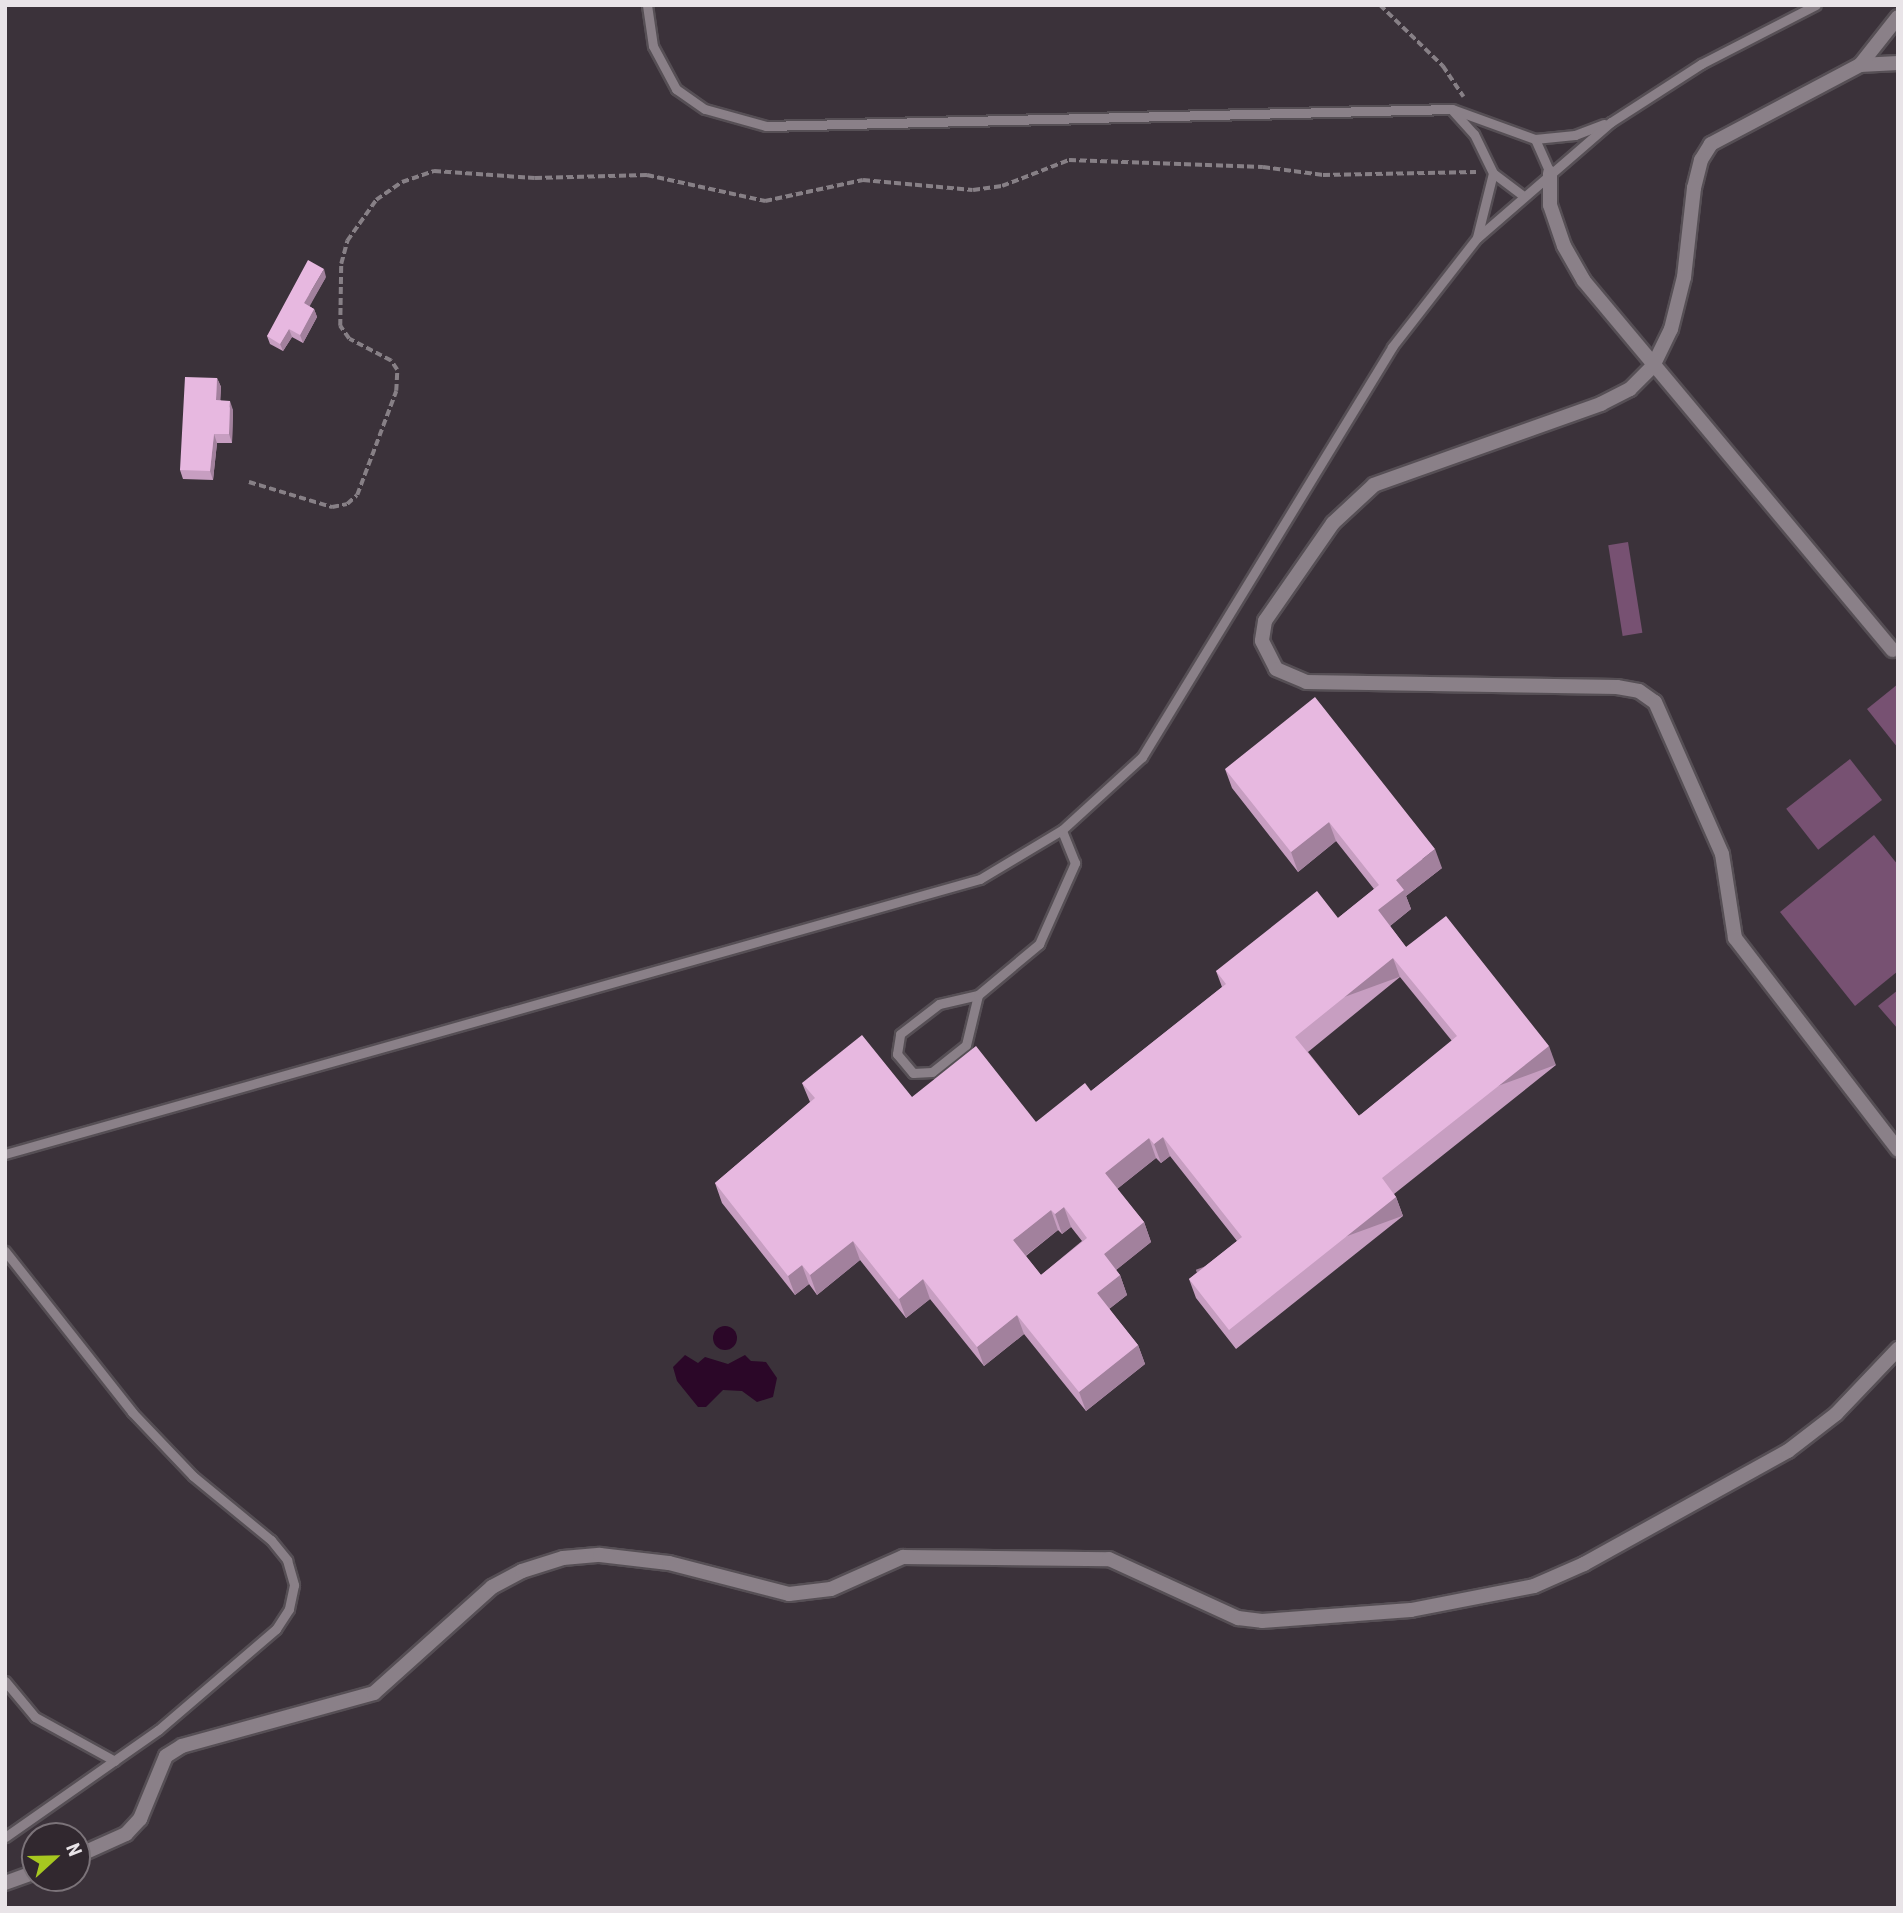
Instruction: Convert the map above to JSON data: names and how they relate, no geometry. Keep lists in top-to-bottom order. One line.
{"north":"right"}
